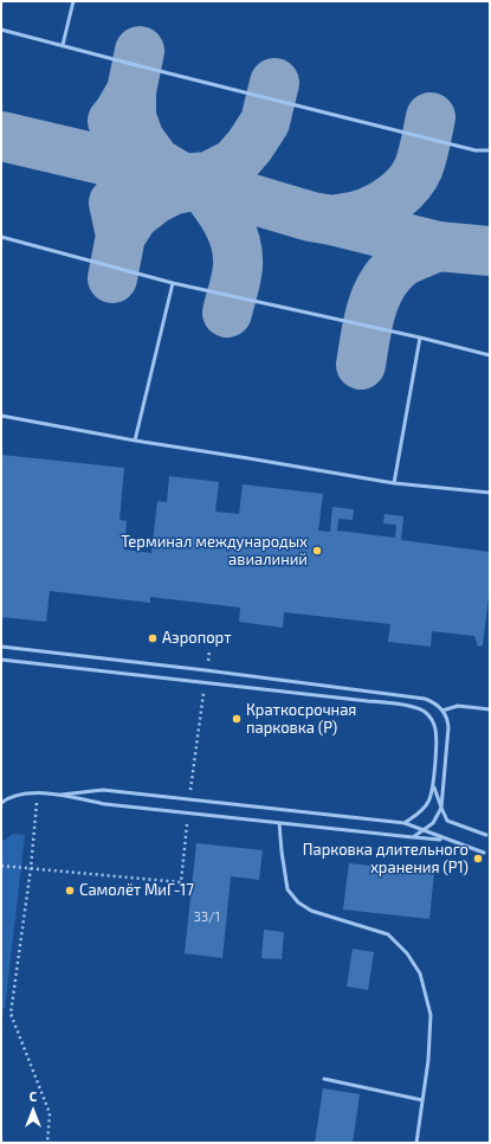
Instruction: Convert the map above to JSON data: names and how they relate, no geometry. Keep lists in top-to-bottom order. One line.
{"places":["Терминал международых авиалиний","Аэропорт","Краткосрочная парковка (P)","Парковка длительного хранения (P1)","Самолёт МиГ-17"],"house_numbers":["33/1"],"north":"top"}
